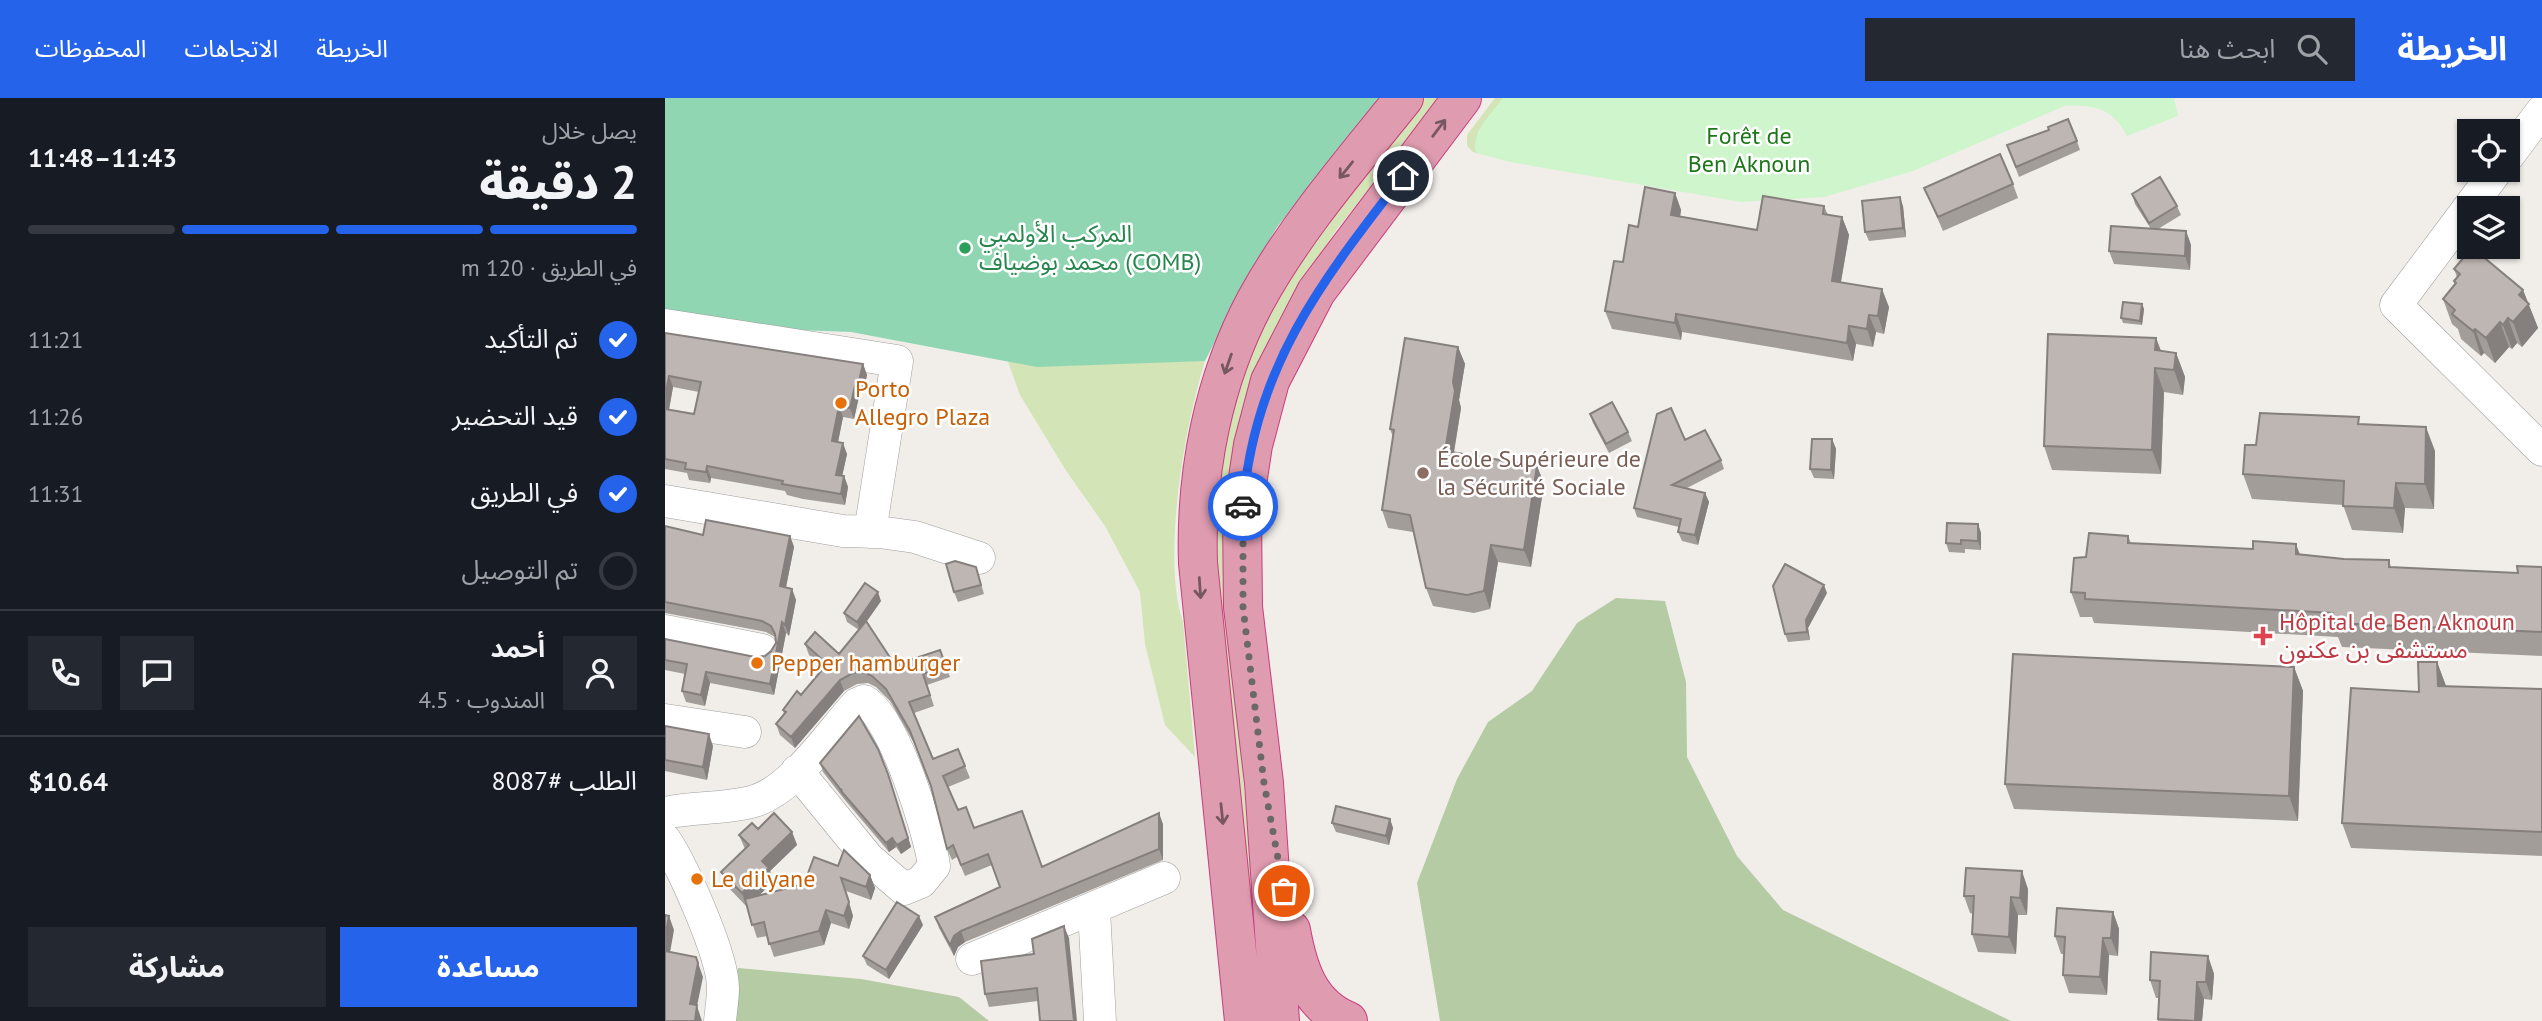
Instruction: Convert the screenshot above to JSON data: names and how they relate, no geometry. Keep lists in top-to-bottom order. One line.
{"parks":["Forêt de Ben Aknoun"],"places":{"other":["المركب الأولمبي محمد بوضياف (COMB)","Porto Allegro Plaza","École Supérieure de la Sécurité Sociale","Pepper hamburger","Le dilyane"],"health":["Hôpital de Ben Aknoun مستشفى بن عكنون"]},"page":{"header":"الخريطة","search":"ابحث هنا","nav":["الخريطة","الاتجاهات","المحفوظات"],"heading":["2 دقيقة","يصل خلال","11:43–11:48"],"panel":["أحمد","المندوب · 4.5","الطلب #8087","$10.64"],"bar":"في الطريق · 120 m","list":[["تم التأكيد","11:21"],["قيد التحضير","11:26"],["في الطريق","11:31"],"تم التوصيل"],"buttons":["مساعدة","مشاركة"]}}
